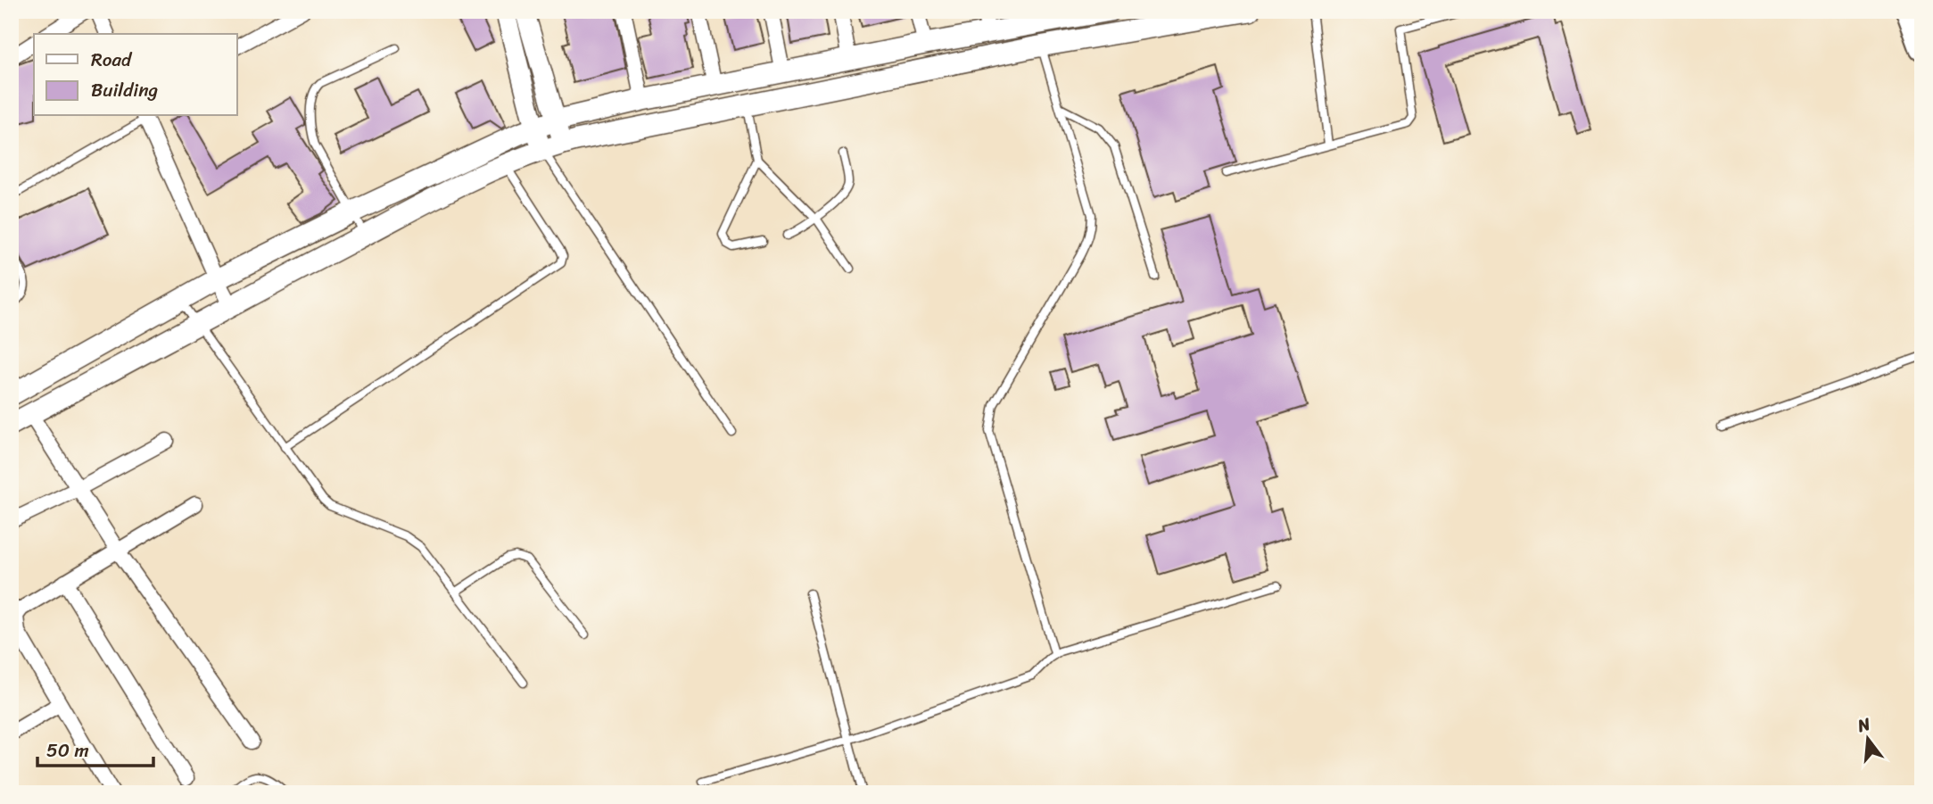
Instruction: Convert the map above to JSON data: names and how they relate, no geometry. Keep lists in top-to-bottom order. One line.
{"legend":["Road","Building"],"scale_bar":"50 m","north":"top"}
